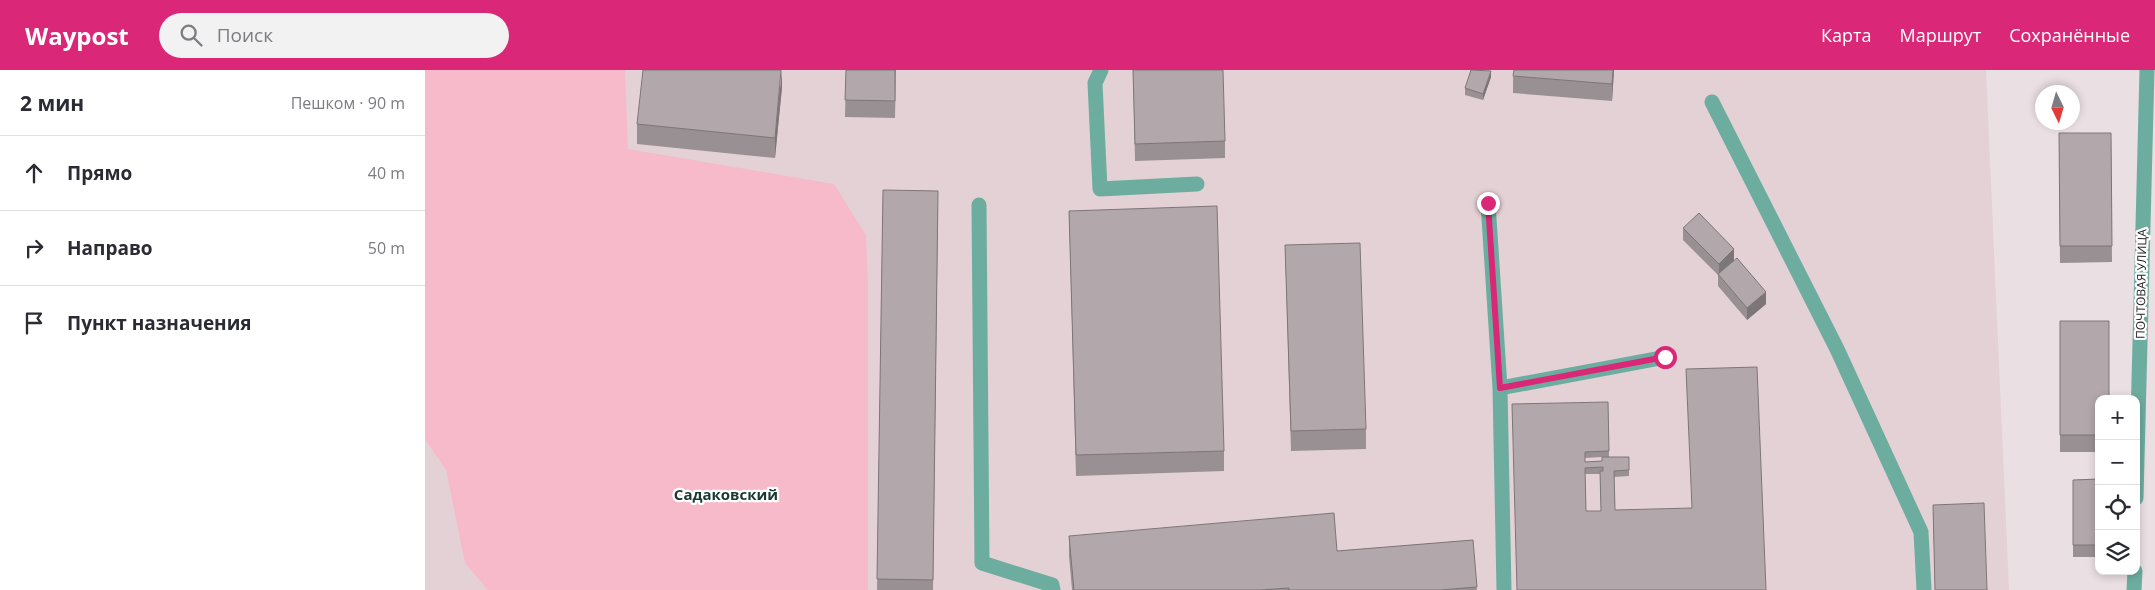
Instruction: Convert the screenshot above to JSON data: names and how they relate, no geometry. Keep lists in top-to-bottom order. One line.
{"streets":{"street":["ПОЧТОВАЯ УЛИЦА"]},"districts":["Садаковский"],"north":"bottom","page":{"header":"Waypost","search":"Поиск","nav":["Карта","Маршрут","Сохранённые"],"heading":["2 мин","Пешком · 90 m"],"list":[["Прямо","40 m"],["Направо","50 m"],"Пункт назначения"],"map_buttons":["+","−"]}}
